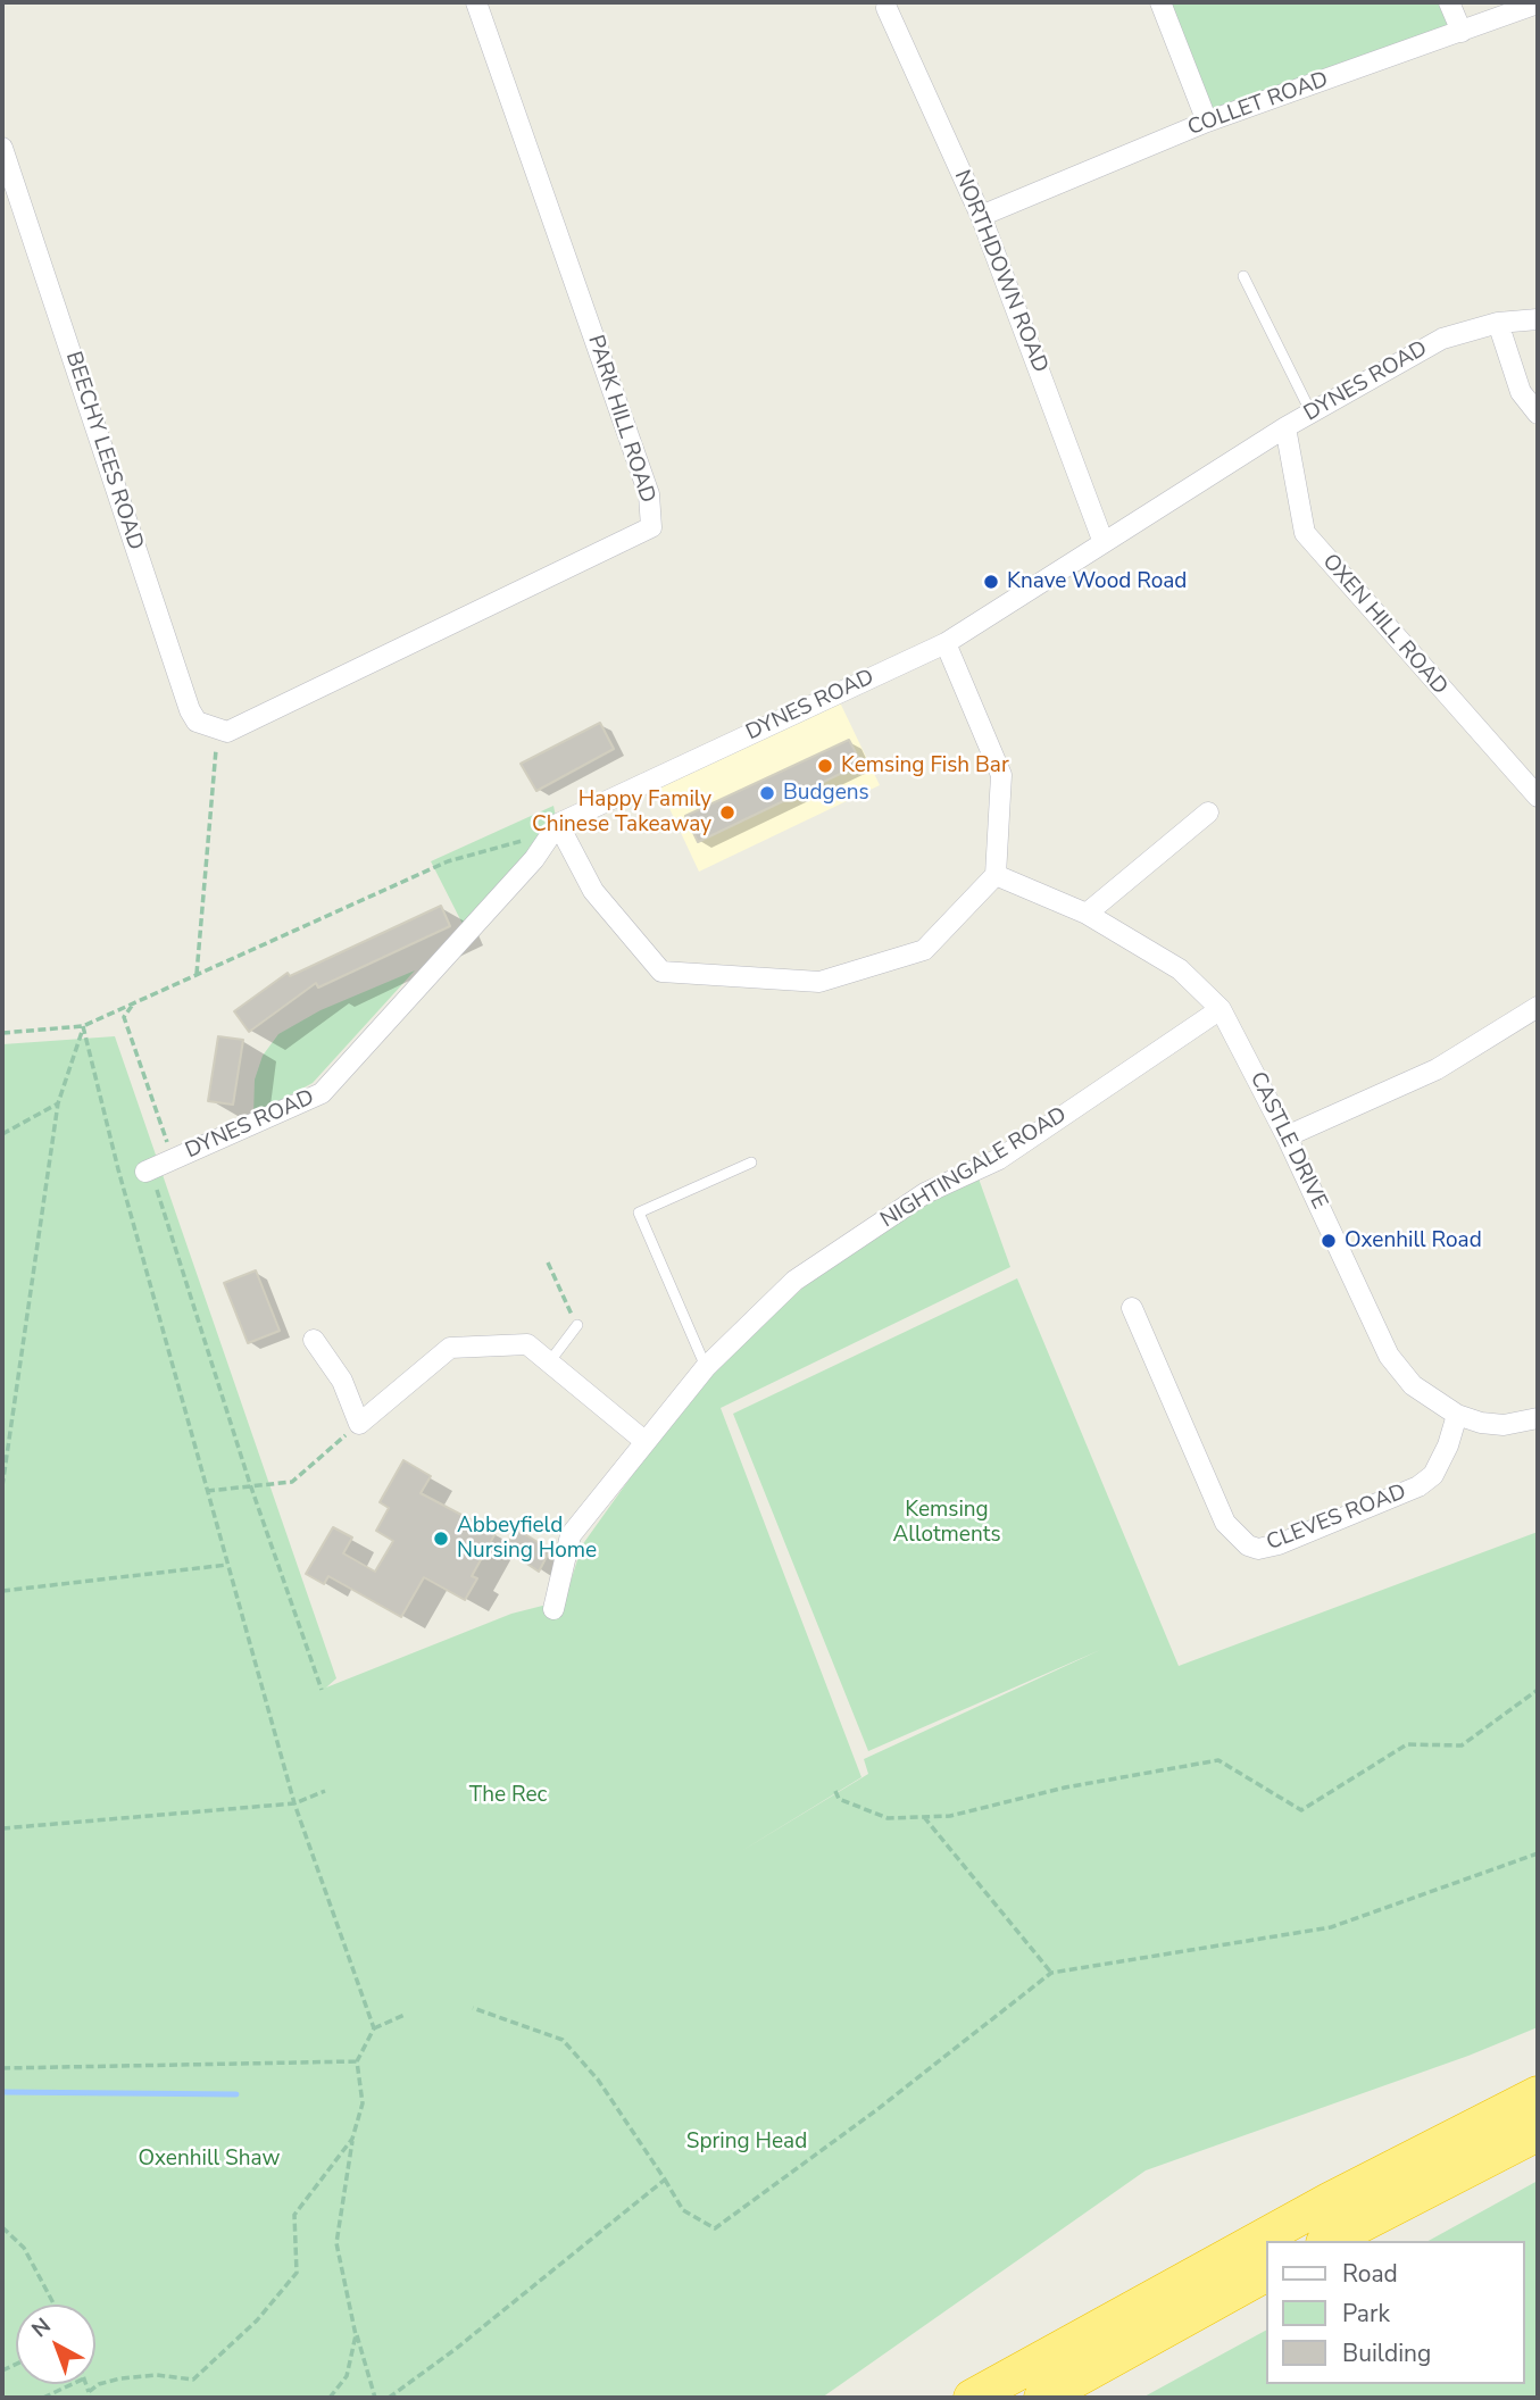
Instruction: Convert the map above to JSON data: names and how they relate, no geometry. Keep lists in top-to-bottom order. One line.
{"streets":{"street":["COLLET ROAD","NORTHDOWN ROAD","DYNES ROAD","PARK HILL ROAD","BEECHY LEES ROAD","OXEN HILL ROAD","CASTLE DRIVE","NIGHTINGALE ROAD","CLEVES ROAD"]},"crossings":[["COLLET ROAD","NORTHDOWN ROAD"],["NORTHDOWN ROAD","DYNES ROAD"],["DYNES ROAD","OXEN HILL ROAD"],["PARK HILL ROAD","BEECHY LEES ROAD"],["CASTLE DRIVE","NIGHTINGALE ROAD"],["CASTLE DRIVE","CLEVES ROAD"]],"parks":["Kemsing Allotments","The Rec","Spring Head","Oxenhill Shaw"],"places":["Knave Wood Road","Kemsing Fish Bar","Budgens","Happy Family Chinese Takeaway","Oxenhill Road","Abbeyfield Nursing Home"],"legend":["Road","Park","Building"],"north":"top left"}
